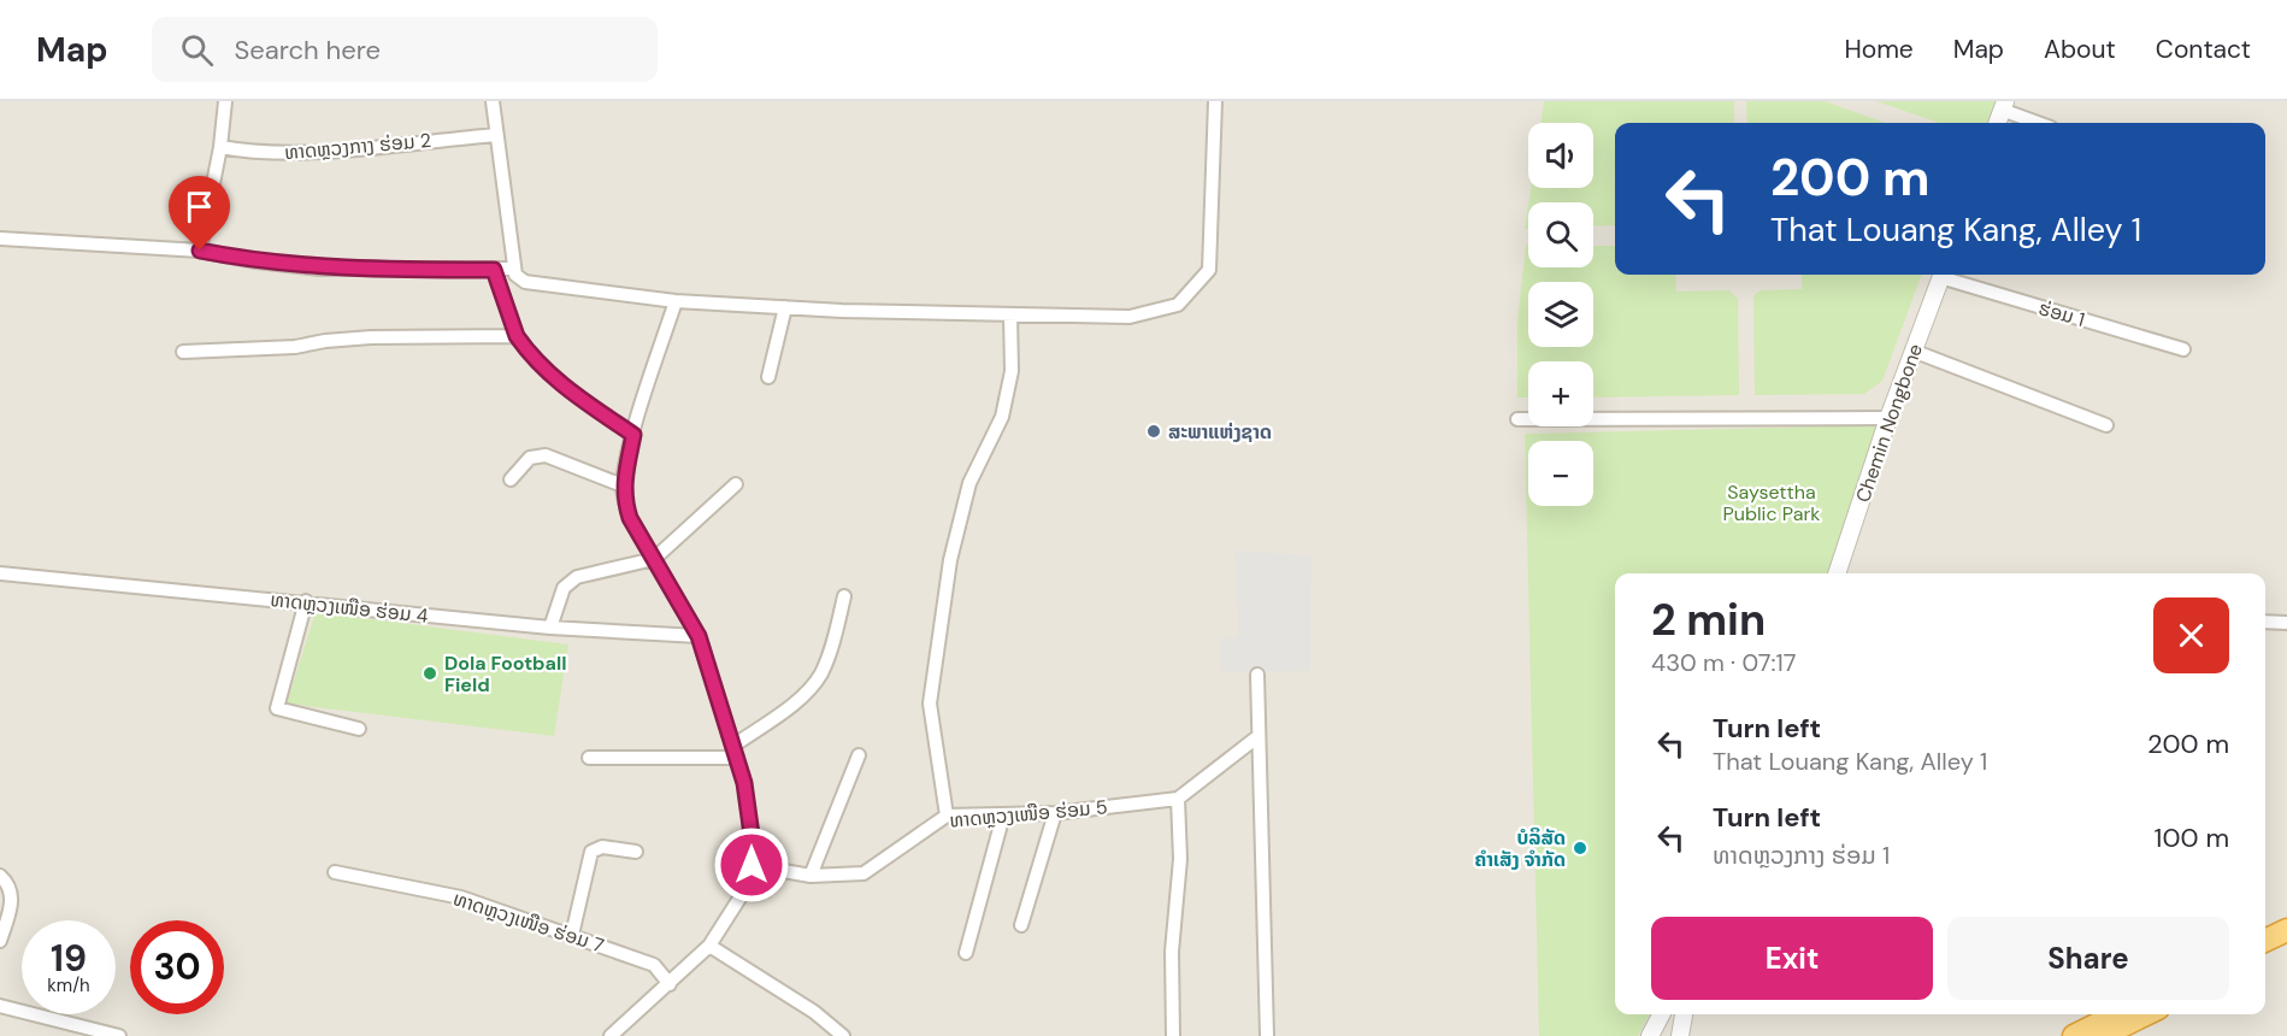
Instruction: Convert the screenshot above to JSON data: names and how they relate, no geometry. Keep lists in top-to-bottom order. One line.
{"streets":{"street":["ທາດຫຼວງກາງ ຮ່ອມ 2","ຮ່ອມ 1","Chemin Nongbone","ທາດຫຼວງເໜືອ ຮ່ອມ 4","ທາດຫຼວງເໜືອ ຮ່ອມ 5","ທາດຫຼວງເໜືອ ຮ່ອມ 7"]},"parks":["Saysettha Public Park"],"places":["ສະພາແຫ່ງຊາດ","Dola Football Field","ບໍລິສັດ ຄຳເສັງ ຈຳກັດ"],"page":{"header":"Map","search":"Search here","nav":["Home","Map","About","Contact"],"map_buttons":["+","−"],"turn":["200 m","That Louang Kang, Alley 1"],"heading":["2 min","430 m · 07:17"],"list":[{"name":"Turn left","note":"That Louang Kang, Alley 1","value":"200 m"},{"name":"Turn left","note":"ທາດຫຼວງກາງ ຮ່ອມ 1","value":"100 m"}],"buttons":["Exit","Share"],"speed":"19 km/h","limit":"30"}}
